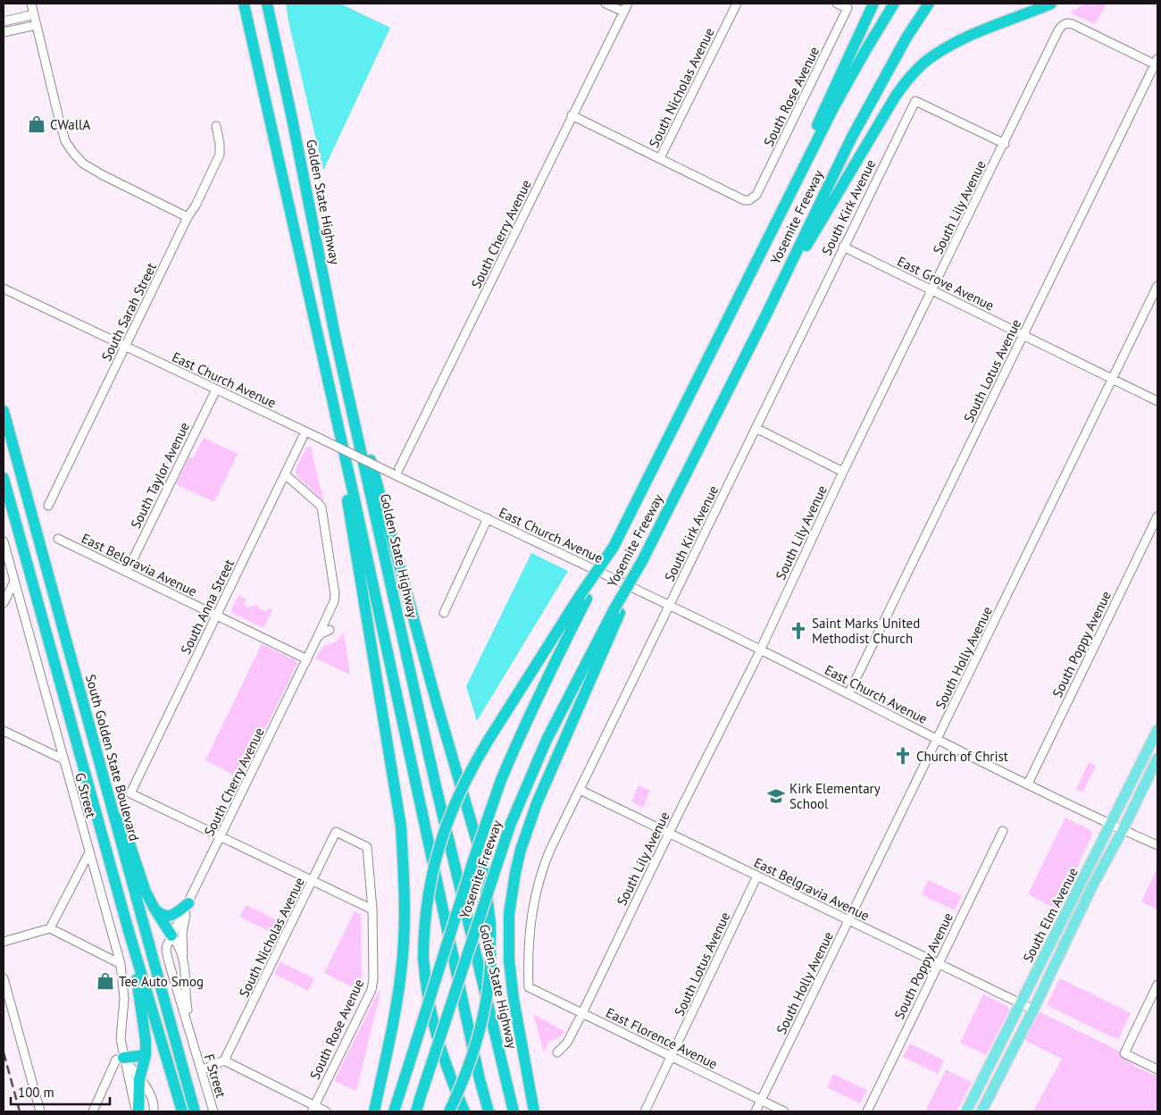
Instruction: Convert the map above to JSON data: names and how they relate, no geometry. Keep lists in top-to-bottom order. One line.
{"streets":{"highway":["Golden State Highway","Yosemite Freeway","South Golden State Boulevard"],"main road":["South Elm Avenue"],"street":["South Nicholas Avenue","South Rose Avenue","South Kirk Avenue","South Lily Avenue","South Cherry Avenue","East Grove Avenue","South Sarah Street","South Lotus Avenue","East Church Avenue","South Taylor Avenue","East Belgravia Avenue","South Anna Street","South Poppy Avenue","South Holly Avenue","G Street","East Florence Avenue","F Street"]},"crossings":[["South Nicholas Avenue","South Rose Avenue"],["South Kirk Avenue","South Lily Avenue"],["South Kirk Avenue","East Grove Avenue"],["South Kirk Avenue","East Church Avenue"],["South Kirk Avenue","East Belgravia Avenue"],["South Kirk Avenue","East Florence Avenue"],["South Lily Avenue","East Grove Avenue"],["South Lily Avenue","South Lotus Avenue"],["South Lily Avenue","East Church Avenue"],["South Lily Avenue","East Belgravia Avenue"],["South Lily Avenue","East Florence Avenue"],["South Cherry Avenue","East Church Avenue"],["South Cherry Avenue","East Belgravia Avenue"],["South Cherry Avenue","South Anna Street"],["South Cherry Avenue","F Street"],["East Grove Avenue","South Lotus Avenue"],["East Grove Avenue","South Holly Avenue"],["South Sarah Street","East Church Avenue"],["South Lotus Avenue","East Church Avenue"],["South Lotus Avenue","East Belgravia Avenue"],["South Lotus Avenue","East Florence Avenue"],["East Church Avenue","South Taylor Avenue"],["East Church Avenue","South Anna Street"],["East Church Avenue","South Poppy Avenue"],["East Church Avenue","South Holly Avenue"],["East Church Avenue","South Elm Avenue"],["South Taylor Avenue","East Belgravia Avenue"],["East Belgravia Avenue","South Anna Street"],["East Belgravia Avenue","South Poppy Avenue"],["East Belgravia Avenue","South Holly Avenue"],["East Belgravia Avenue","South Elm Avenue"],["South Holly Avenue","East Florence Avenue"]],"places":{"shop":["CWallA","Tee Auto Smog"],"church":["Saint Marks United Methodist Church","Church of Christ"],"school or university":["Kirk Elementary School"]},"scale_bar":"100 m"}
